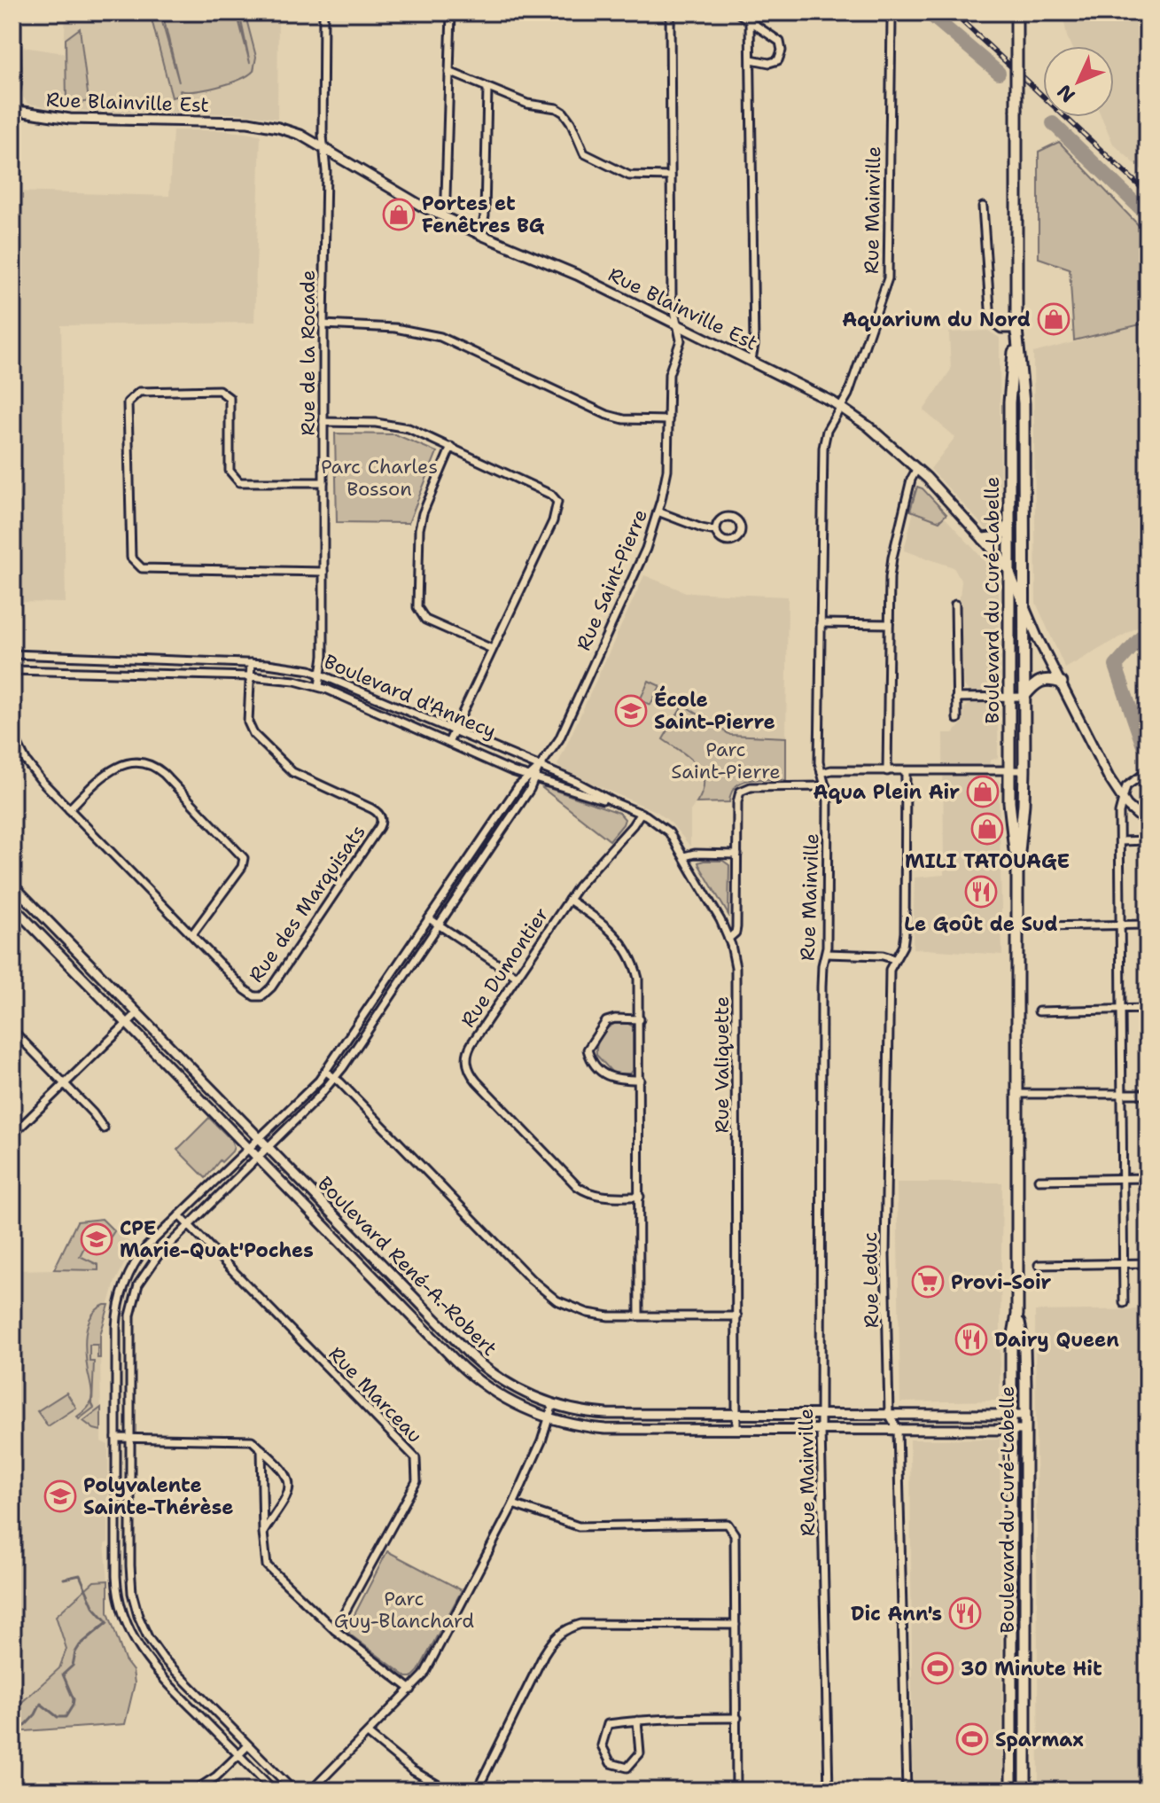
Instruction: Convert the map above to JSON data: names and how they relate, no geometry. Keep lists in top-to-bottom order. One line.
{"streets":{"main road":["Boulevard du Curé-Labelle"],"street":["Rue Blainville Est","Rue Mainville","Rue de la Rocade","Rue Saint-Pierre","Boulevard d'Annecy","Rue des Marquisats","Rue Dumontier","Rue Valiquette","Boulevard René-A.-Robert","Rue Leduc","Rue Marceau"]},"crossings":[["Rue Blainville Est","Rue Mainville"],["Rue Blainville Est","Rue de la Rocade"],["Rue Blainville Est","Rue Saint-Pierre"],["Rue Blainville Est","Boulevard du Curé-Labelle"],["Rue Mainville","Rue Valiquette"],["Rue Mainville","Boulevard René-A.-Robert"],["Rue de la Rocade","Boulevard d'Annecy"],["Rue Saint-Pierre","Boulevard d'Annecy"],["Rue Saint-Pierre","Boulevard René-A.-Robert"],["Rue Saint-Pierre","Rue Marceau"],["Boulevard du Curé-Labelle","Boulevard René-A.-Robert"],["Boulevard d'Annecy","Rue des Marquisats"],["Boulevard d'Annecy","Rue Dumontier"],["Boulevard d'Annecy","Rue Valiquette"],["Rue Valiquette","Boulevard René-A.-Robert"],["Boulevard René-A.-Robert","Rue Leduc"]],"parks":["Parc Charles Bosson","Parc Saint-Pierre","Parc Guy-Blanchard"],"places":{"shop":["Portes et Fenêtres BG","Aquarium du Nord","Aqua Plein Air","MILI TATOUAGE"],"school or university":["École Saint-Pierre","CPE Marie-Quat'Poches","Polyvalente Sainte-Thérèse"],"restaurant":["Le Goût de Sud","Dairy Queen","Dic Ann's"],"supermarket":["Provi-Soir"],"sports":["30 Minute Hit","Sparmax"]},"north":"bottom left"}
